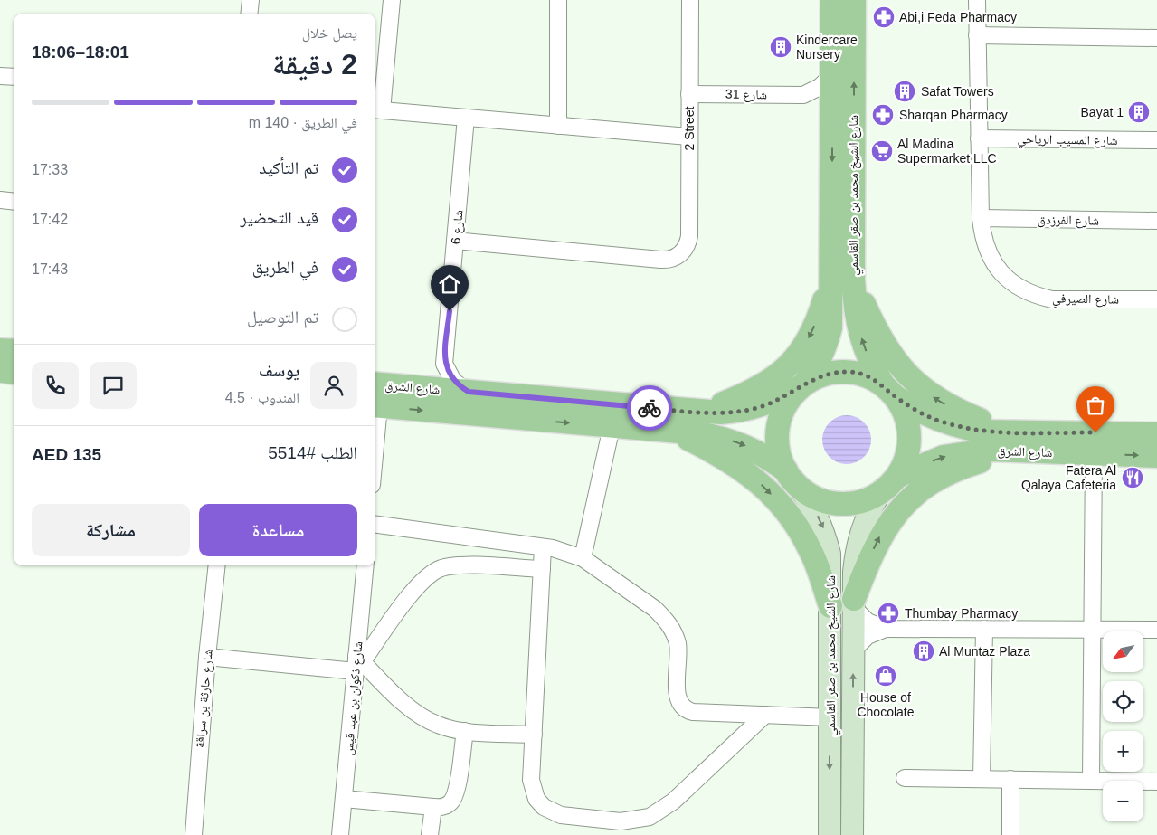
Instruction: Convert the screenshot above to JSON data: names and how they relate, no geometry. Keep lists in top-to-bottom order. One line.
{"streets":{"main road":["شارع الشيخ محمد بن صقر القاسمي","شارع الشرق"],"street":["شارع 31","2 Street","شارع المسيب الرياحي","شارع الفرزدق","شارع 6","شارع الصيرفي","شارع حارثة بن سراقة","شارع ذكوان بن عبد قيس"]},"crossings":[["شارع 31","2 Street"],["2 Street","شارع 6"],["شارع المسيب الرياحي","شارع الصيرفي"],["شارع الشيخ محمد بن صقر القاسمي","شارع الشرق"],["شارع الفرزدق","شارع الصيرفي"]],"places":{"pharmacy":["Abi,i Feda Pharmacy","Sharqan Pharmacy","Thumbay Pharmacy"],"building":["Kindercare Nursery","Safat Towers","Bayat 1","Al Muntaz Plaza"],"supermarket":["Al Madina Supermarket LLC"],"restaurant":["Fatera Al Qalaya Cafeteria"],"shop":["House of Chocolate"]},"north":"bottom left","page":{"heading":["2 دقيقة","يصل خلال","18:01–18:06"],"panel":["يوسف","المندوب · 4.5","الطلب #5514","AED 135"],"bar":"في الطريق · 140 m","list":[["تم التأكيد","17:33"],["قيد التحضير","17:42"],["في الطريق","17:43"],"تم التوصيل"],"buttons":["مساعدة","مشاركة"],"map_buttons":["+","−"]}}
